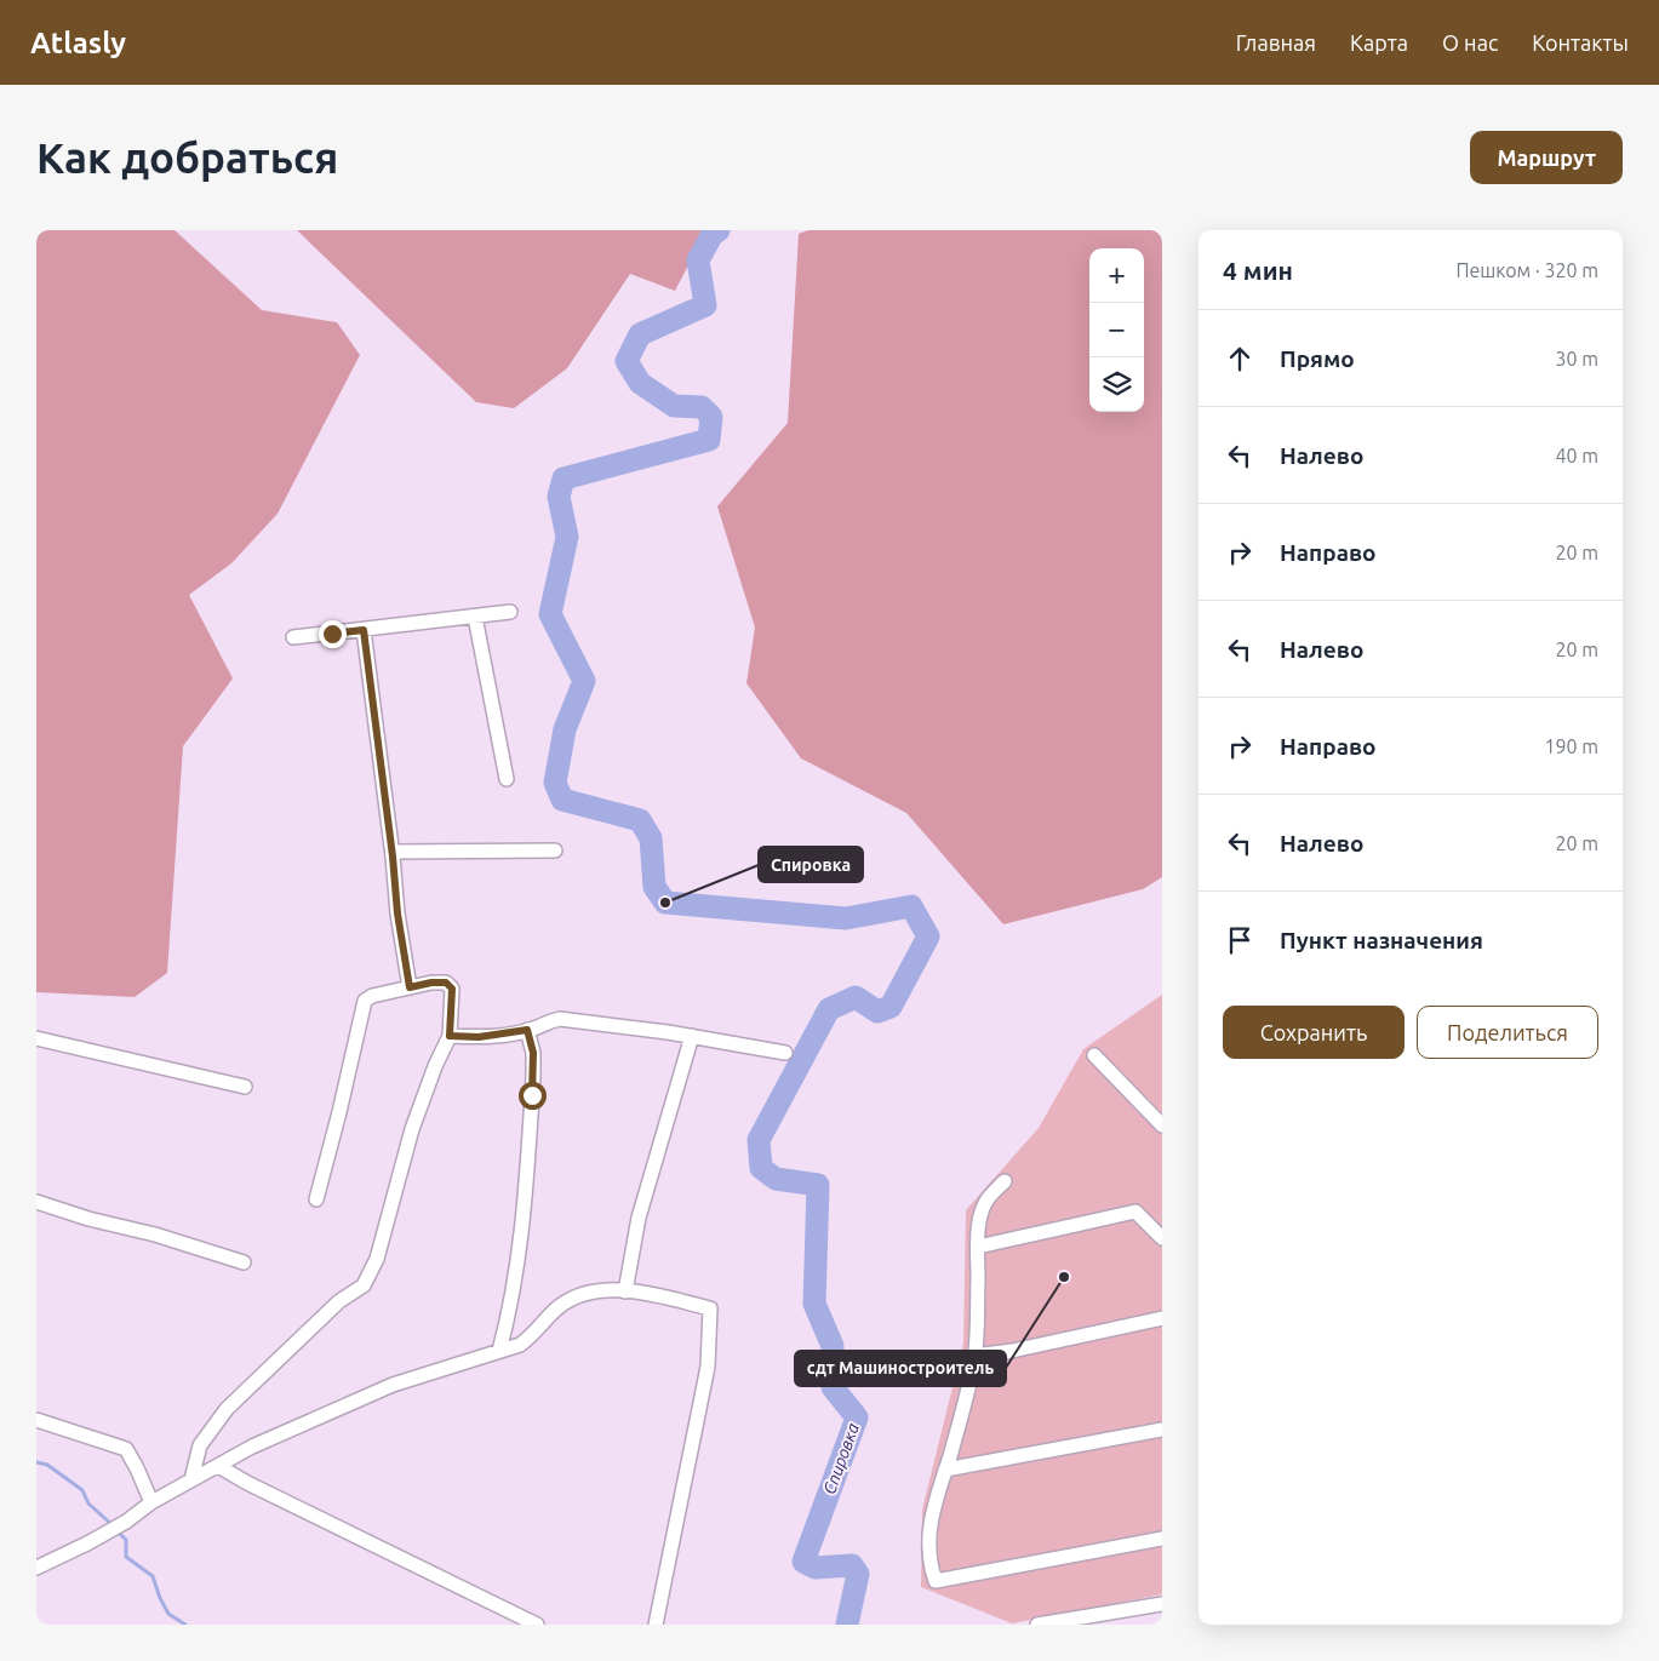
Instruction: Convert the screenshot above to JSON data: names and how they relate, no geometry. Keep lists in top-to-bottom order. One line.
{"water":["Спировка"],"places":["Спировка","сдт Машиностроитель"],"page":{"header":"Atlasly","nav":["Главная","Карта","О нас","Контакты"],"buttons":["Маршрут",["Сохранить","Поделиться"]],"title":"Как добраться","heading":["4 мин","Пешком · 320 m"],"map_buttons":["+","−"],"list":[["Прямо","30 m"],["Налево","40 m"],["Направо","20 m"],["Налево","20 m"],["Направо","190 m"],["Налево","20 m"],"Пункт назначения"]}}
